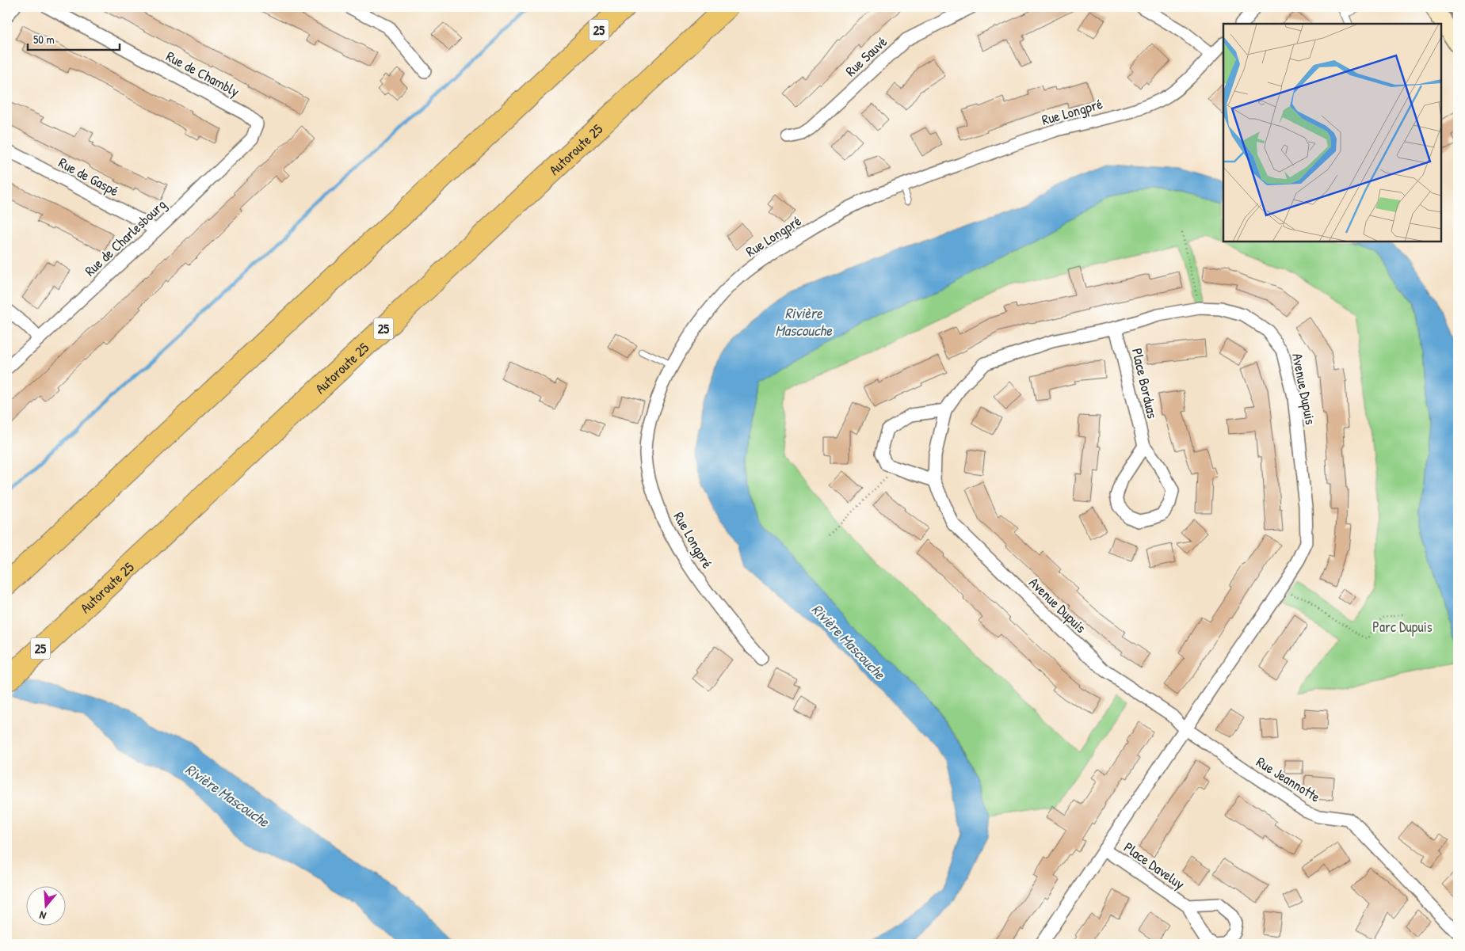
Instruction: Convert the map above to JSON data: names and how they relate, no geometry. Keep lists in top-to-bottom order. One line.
{"streets":{"highway":["25","Autoroute 25"],"street":["Rue Sauvé","Rue de Chambly","Rue Longpré","Rue de Gaspé","Rue de Charlesbourg","Place Borduas","Avenue Dupuis","Rue Jeannotte","Place Daveluy"]},"crossings":[["Rue de Chambly","Rue de Charlesbourg"],["Rue de Gaspé","Rue de Charlesbourg"],["Place Borduas","Avenue Dupuis"],["Avenue Dupuis","Rue Jeannotte"],["Avenue Dupuis","Place Daveluy"]],"water":["Rivière Mascouche"],"parks":["Parc Dupuis"],"scale_bar":"50 m","north":"bottom"}
